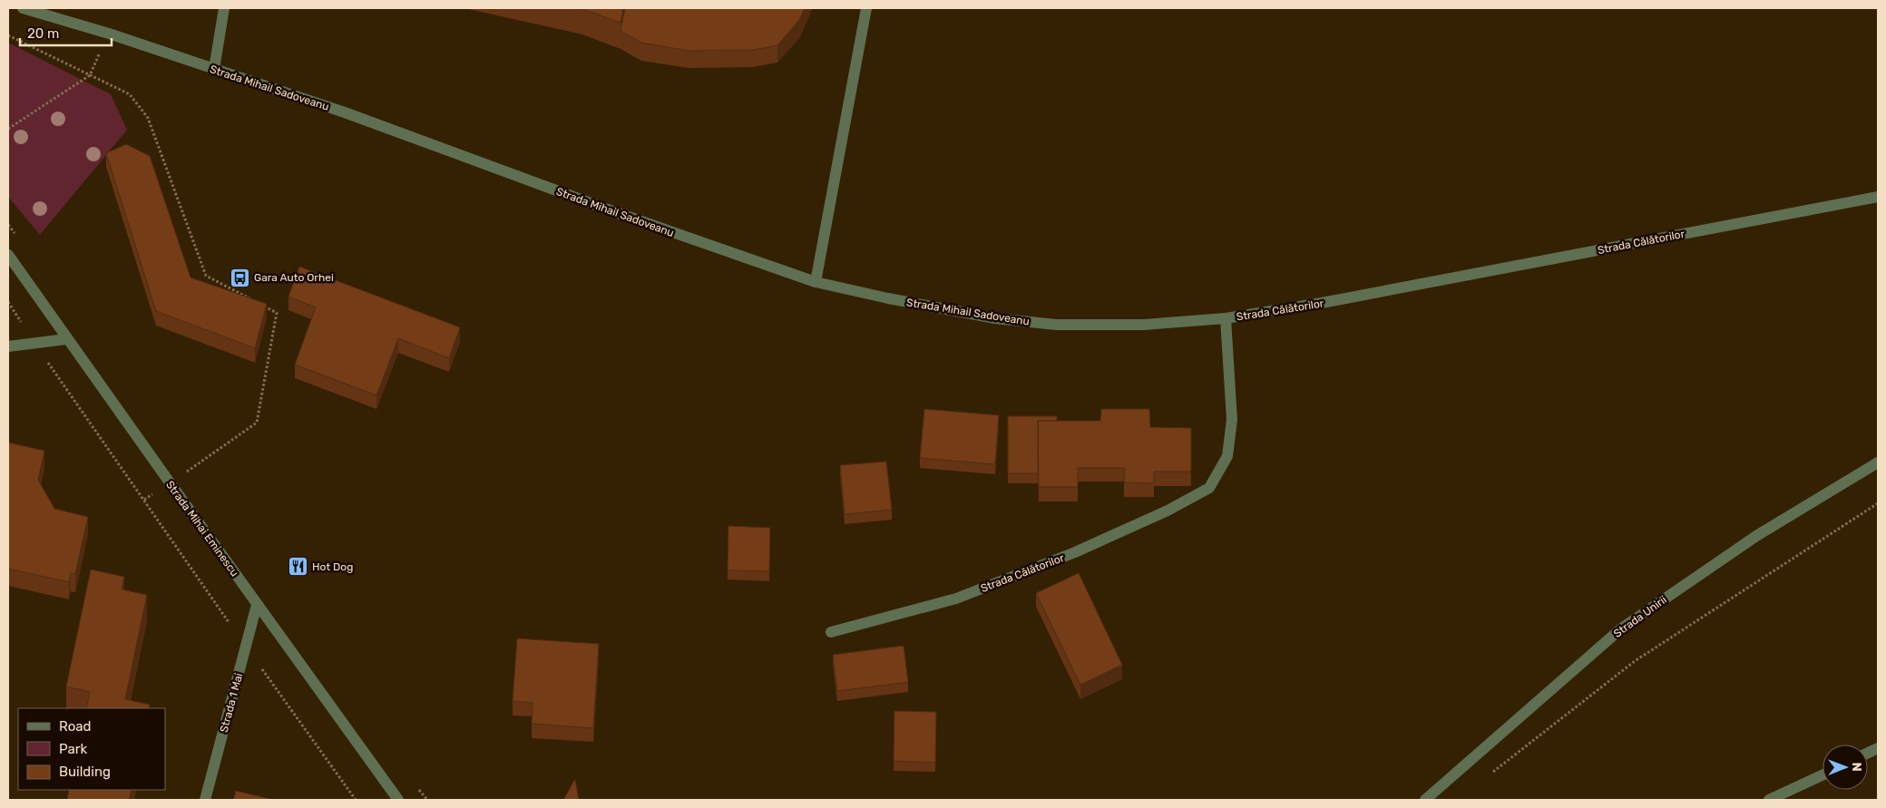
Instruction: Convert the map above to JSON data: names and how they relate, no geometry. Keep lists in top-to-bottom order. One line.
{"streets":{"street":["Strada Mihail Sadoveanu","Strada Călătorilor","Strada Mihai Eminescu","Strada Unirii","Strada 1 Mai"]},"crossings":[["Strada Mihail Sadoveanu","Strada Călătorilor"],["Strada Mihai Eminescu","Strada 1 Mai"]],"places":{"bus stop":["Gara Auto Orhei"],"restaurant":["Hot Dog"]},"legend":["Road","Park","Building"],"scale_bar":"20 m","north":"right"}
